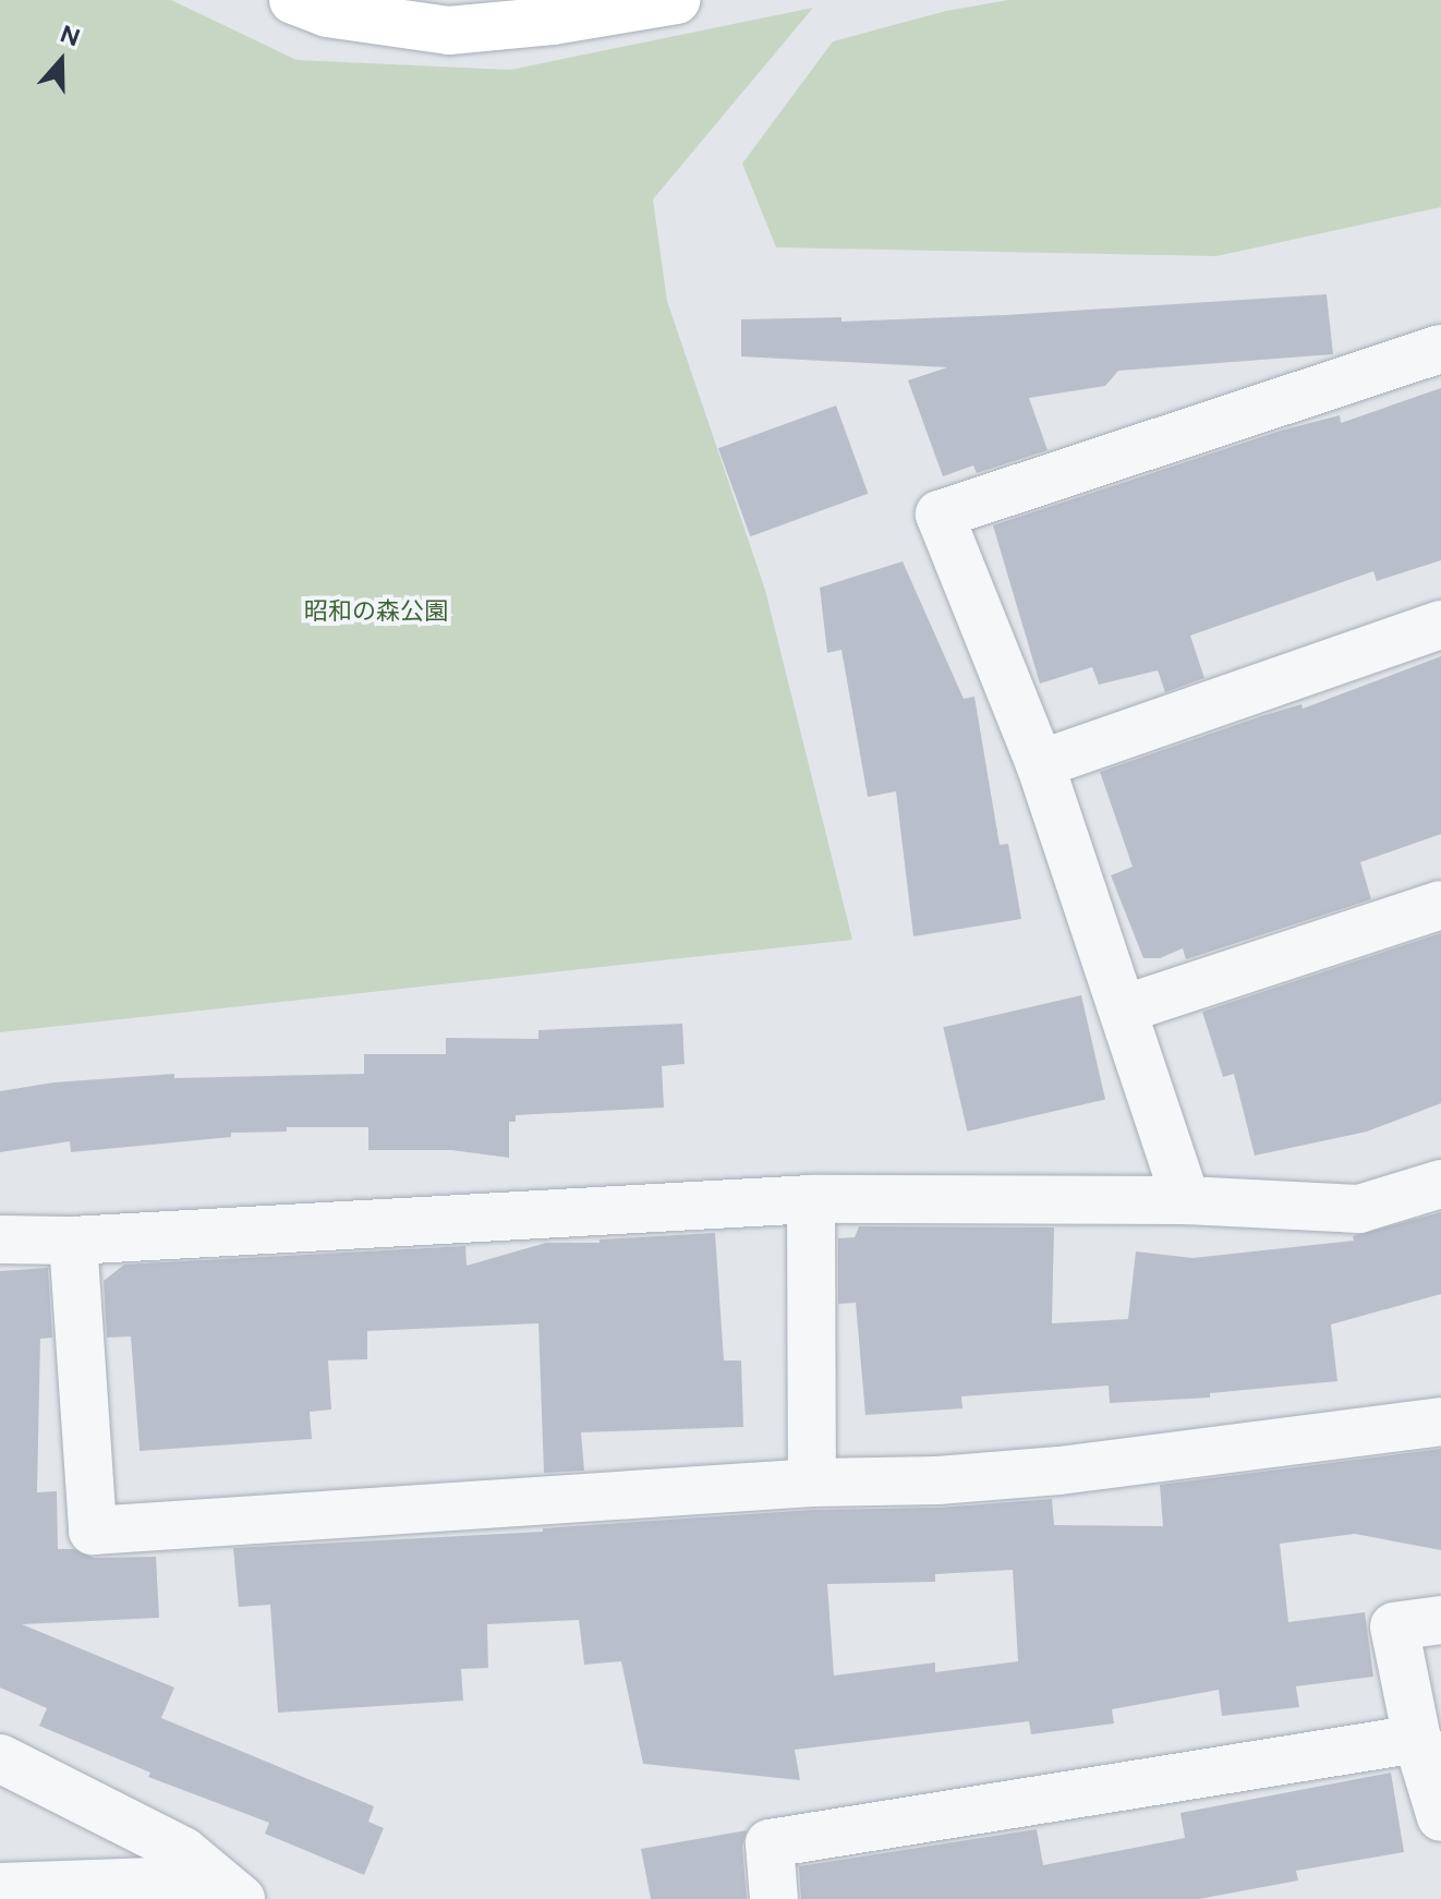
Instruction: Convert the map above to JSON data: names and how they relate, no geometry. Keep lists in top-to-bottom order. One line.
{"parks":["昭和の森公園"],"north":"top"}
